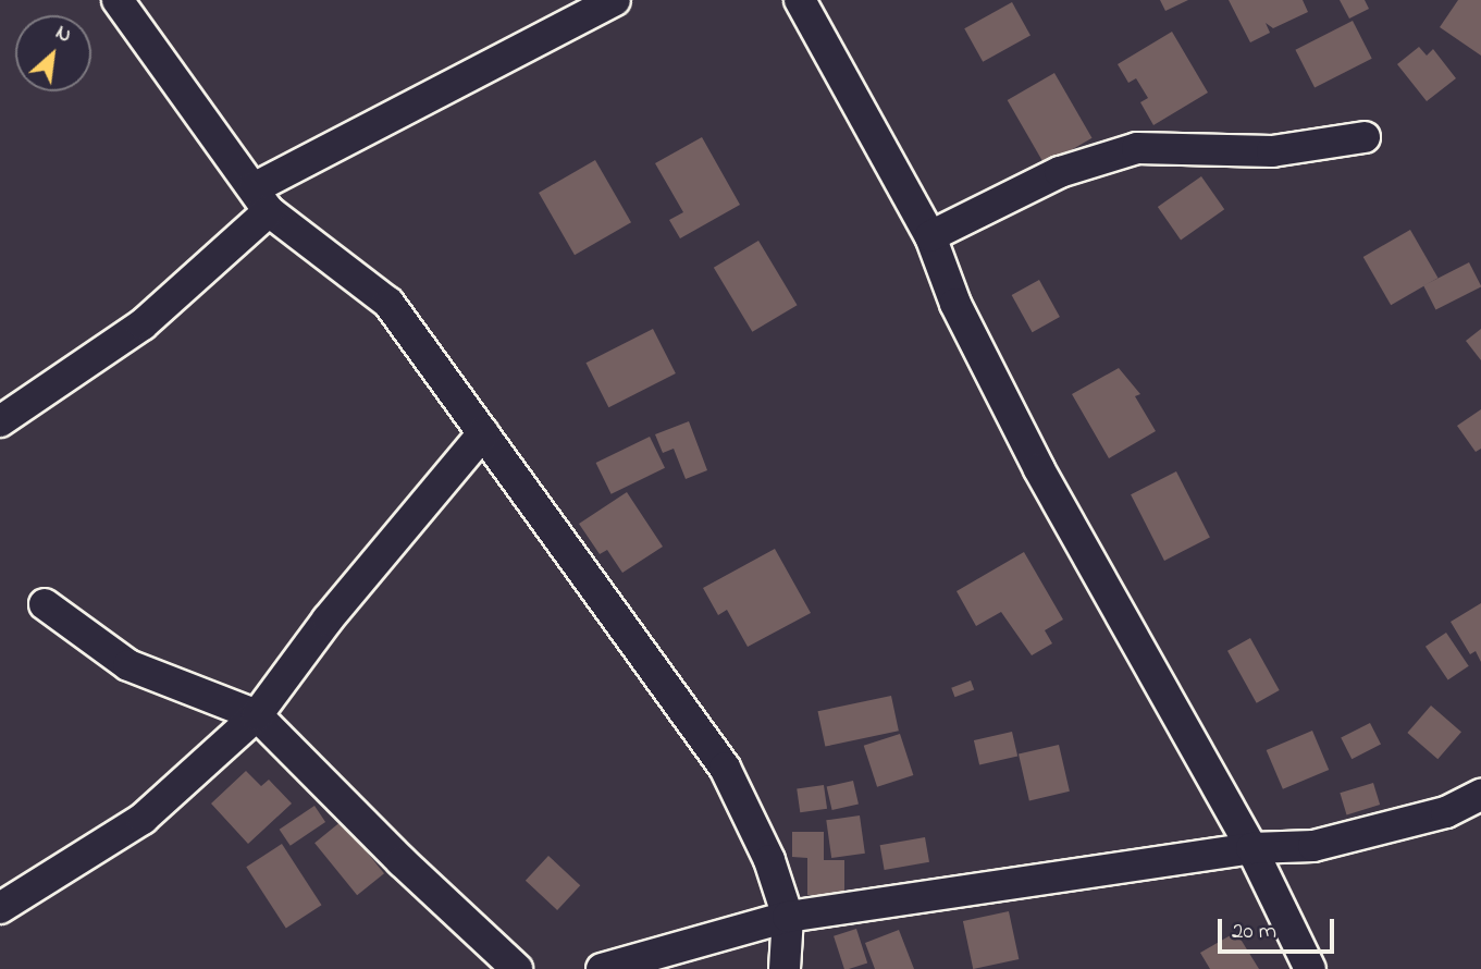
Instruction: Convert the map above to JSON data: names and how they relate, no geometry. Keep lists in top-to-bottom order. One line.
{"scale_bar":"20 m","north":"top right"}
